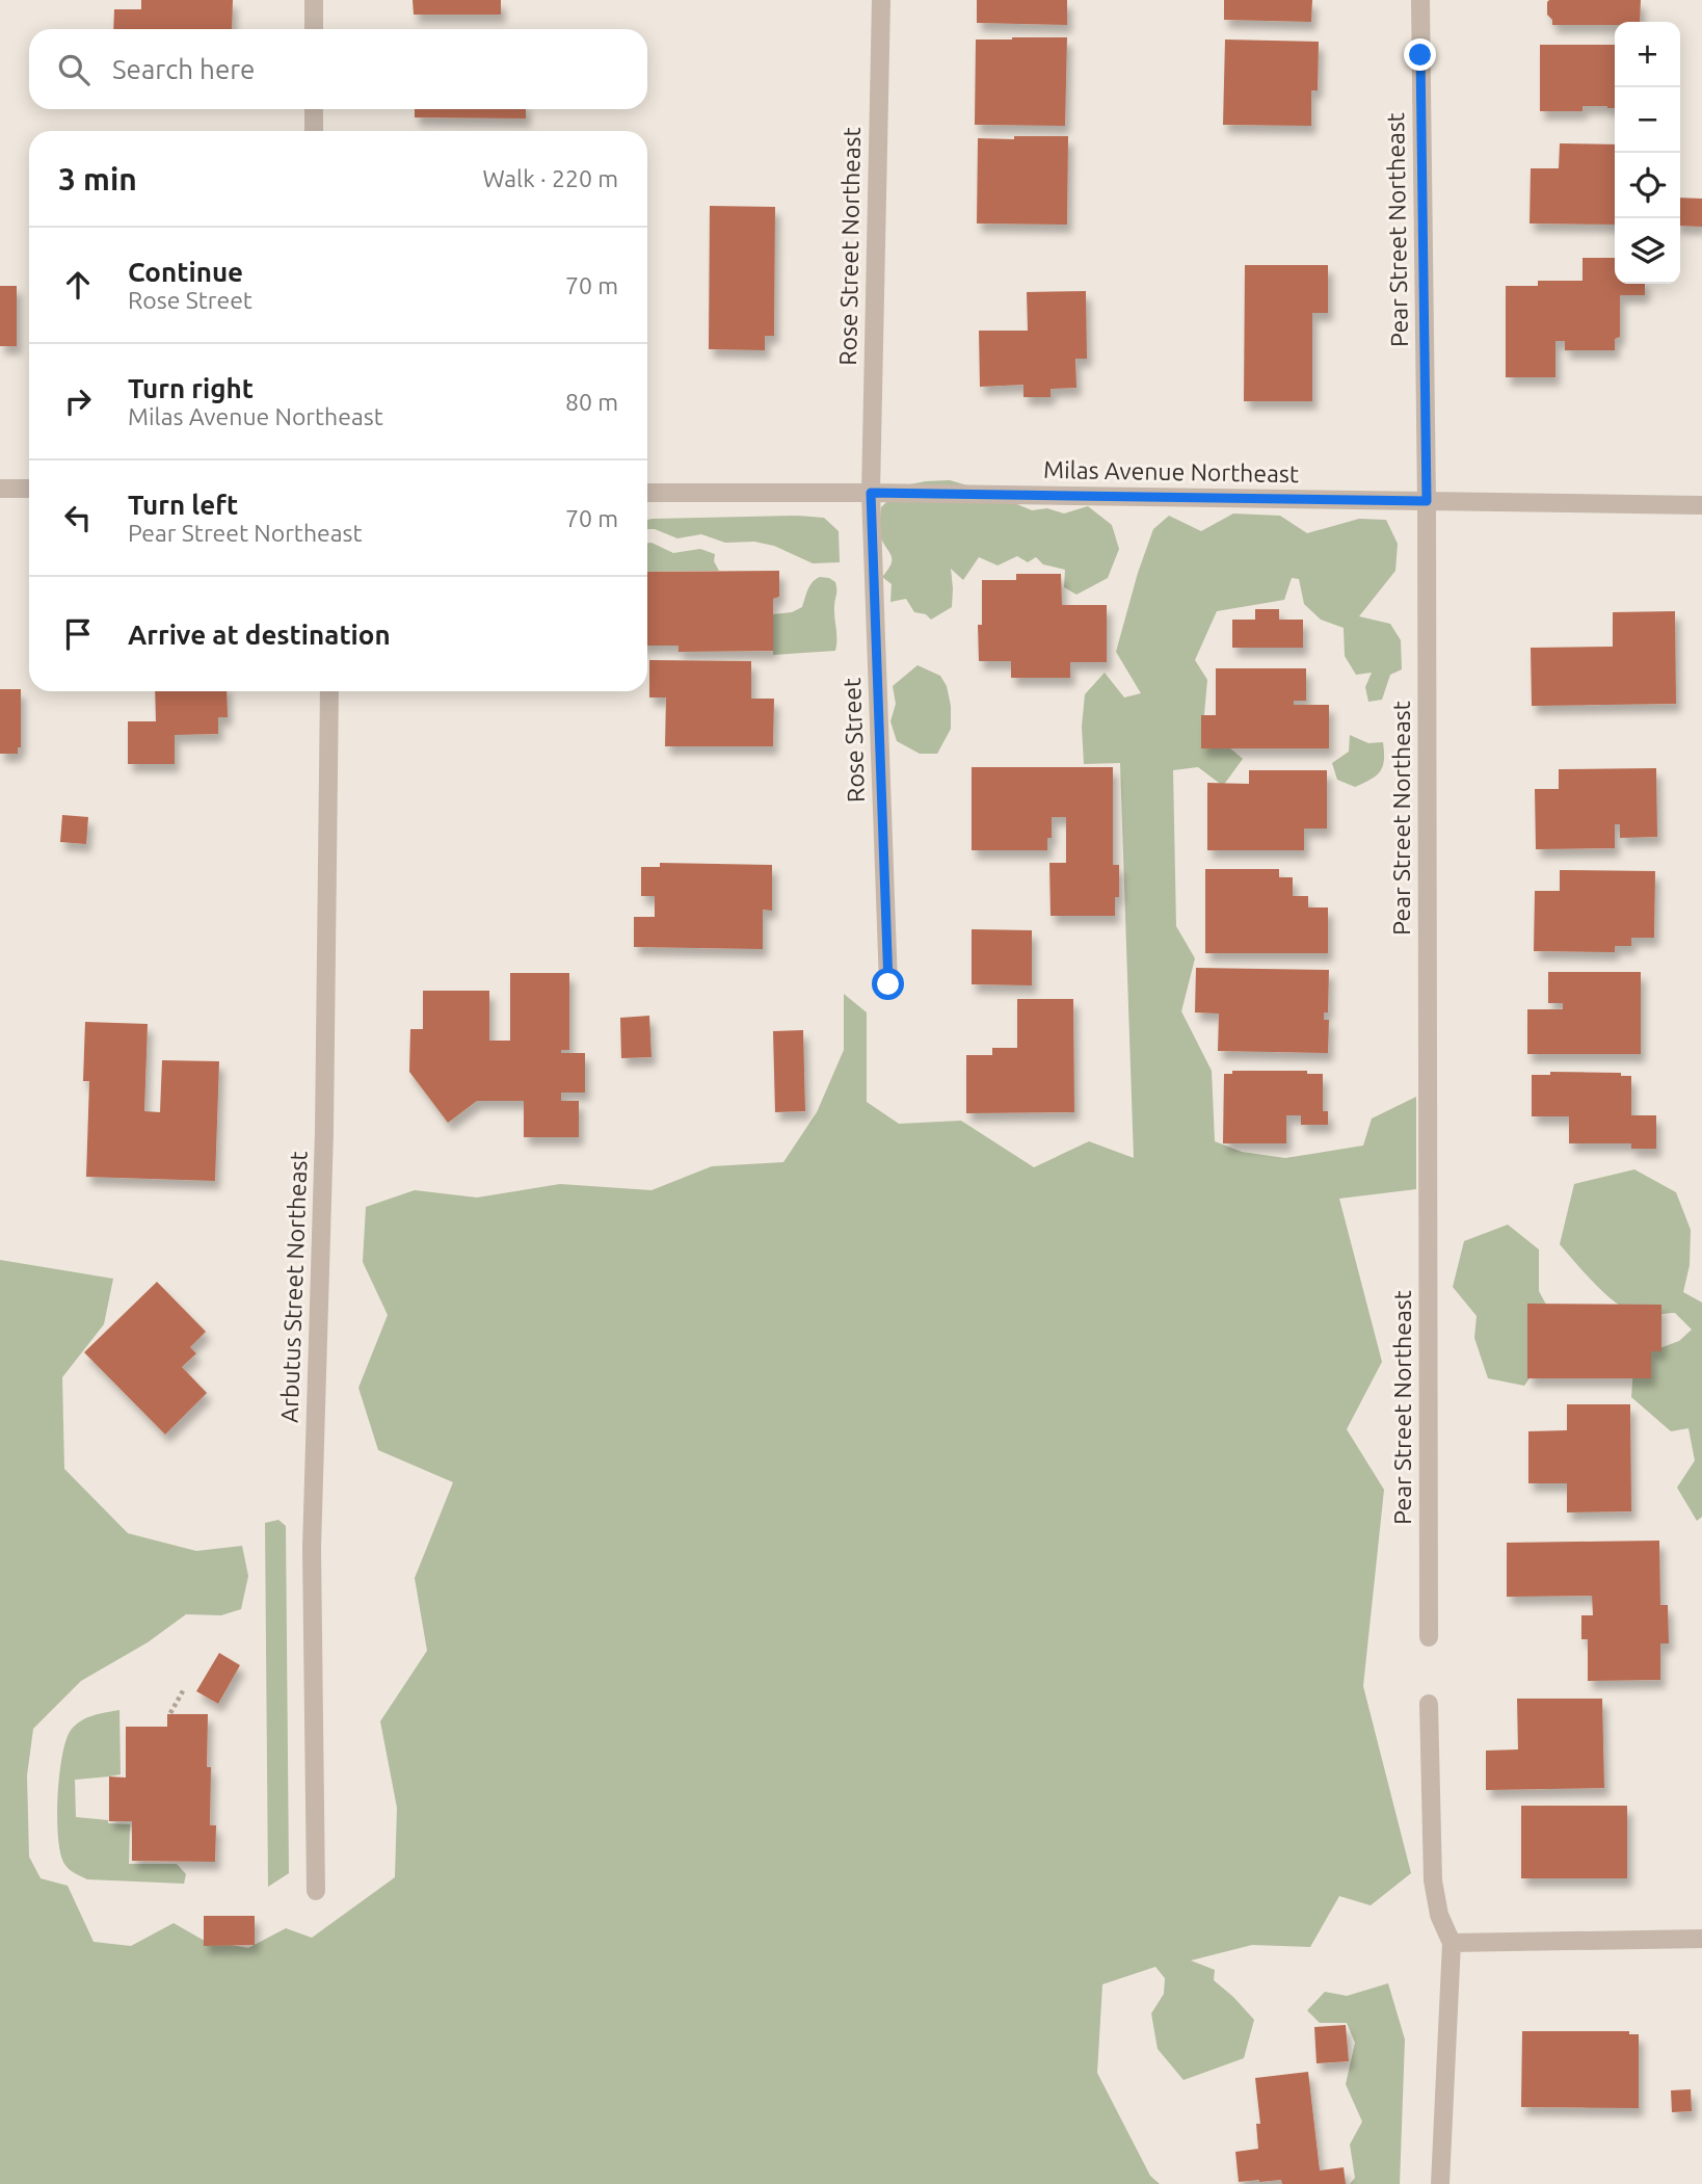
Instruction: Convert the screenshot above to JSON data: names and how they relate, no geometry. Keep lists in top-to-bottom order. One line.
{"streets":{"street":["Pear Street Northeast","Rose Street Northeast","Milas Avenue Northeast","Rose Street","Arbutus Street Northeast"]},"crossings":[["Pear Street Northeast","Milas Avenue Northeast"],["Rose Street Northeast","Milas Avenue Northeast"],["Rose Street Northeast","Rose Street"],["Milas Avenue Northeast","Rose Street"]],"page":{"map_buttons":["+","−"],"search":"Search here","heading":["3 min","Walk · 220 m"],"list":[["Continue","Rose Street","70 m"],["Turn right","Milas Avenue Northeast","80 m"],["Turn left","Pear Street Northeast","70 m"],"Arrive at destination"]}}
